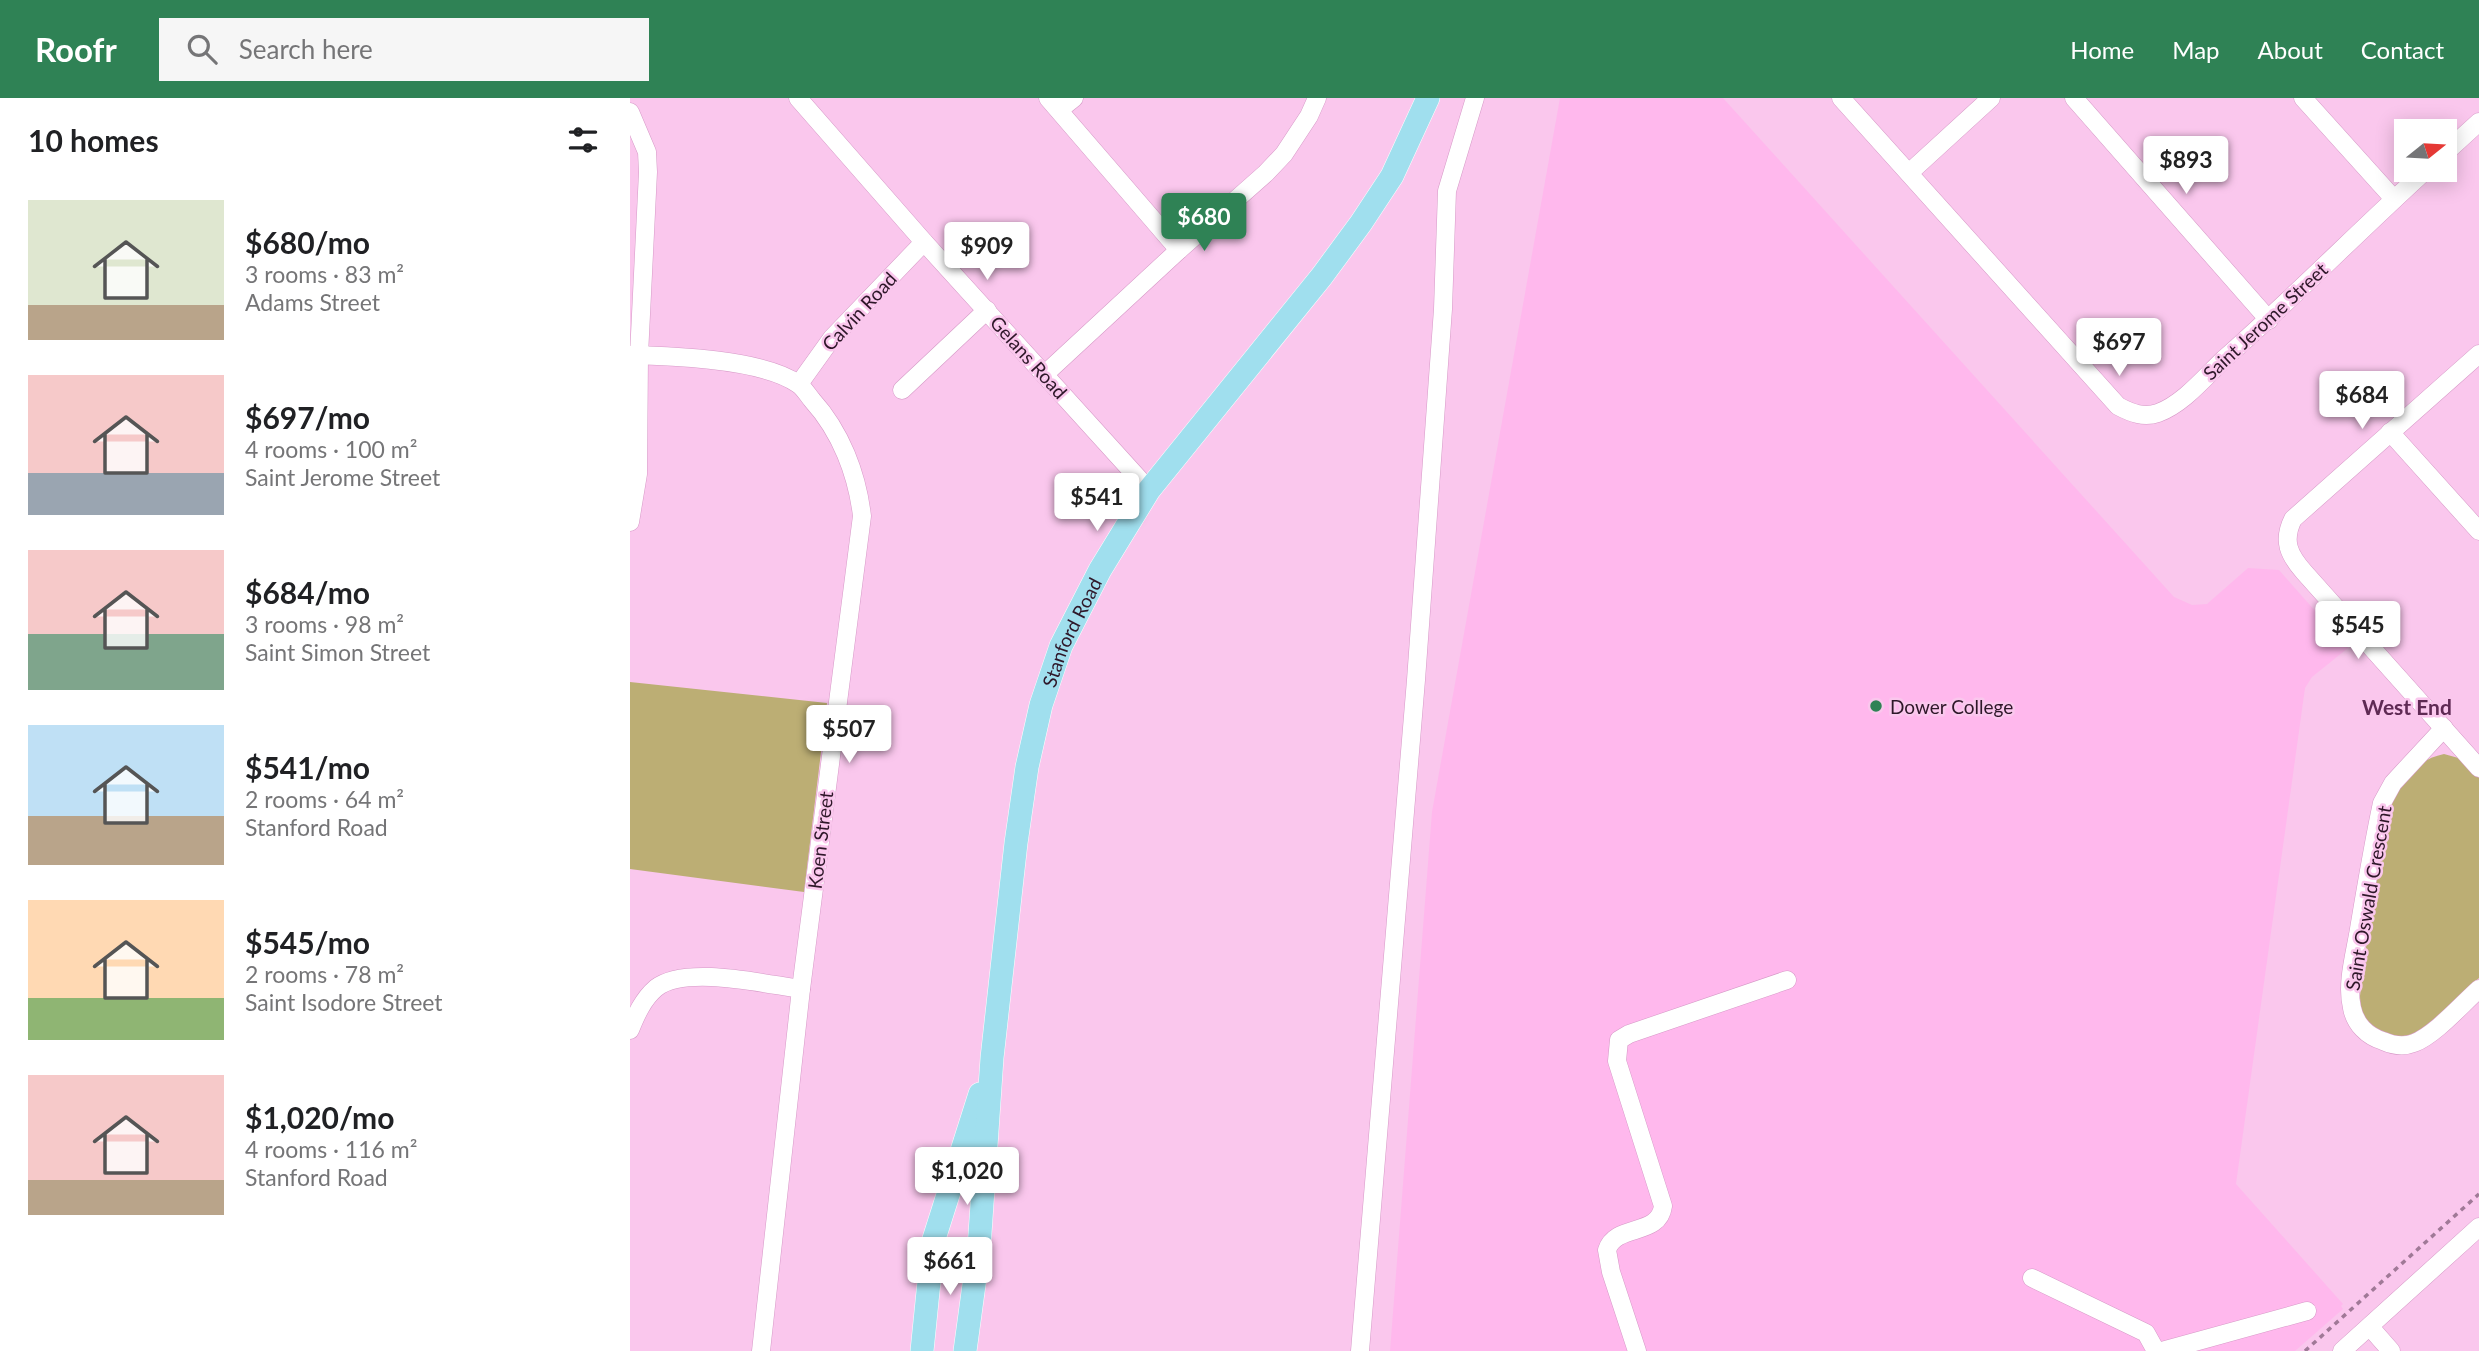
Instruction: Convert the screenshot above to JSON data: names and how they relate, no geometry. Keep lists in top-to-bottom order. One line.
{"streets":{"main road":["Stanford Road"],"street":["Calvin Road","Saint Jerome Street","Gelans Road","Koen Street","Saint Oswald Crescent"]},"crossings":[["Calvin Road","Gelans Road"],["Calvin Road","Koen Street"],["Gelans Road","Stanford Road"]],"districts":["West End"],"places":["Dower College"],"north":"right","page":{"header":"Roofr","search":"Search here","nav":["Home","Map","About","Contact"],"heading":"10 homes","price":["$893","$680","$909","$697","$684","$541","$545","$507","$1,020","$661"],"list":[{"name":"$680/mo","note":"3 rooms · 83 m² · Adams Street"},{"name":"$697/mo","note":"4 rooms · 100 m² · Saint Jerome Street"},{"name":"$684/mo","note":"3 rooms · 98 m² · Saint Simon Street"},{"name":"$541/mo","note":"2 rooms · 64 m² · Stanford Road"},{"name":"$545/mo","note":"2 rooms · 78 m² · Saint Isodore Street"},{"name":"$1,020/mo","note":"4 rooms · 116 m² · Stanford Road"}]}}
